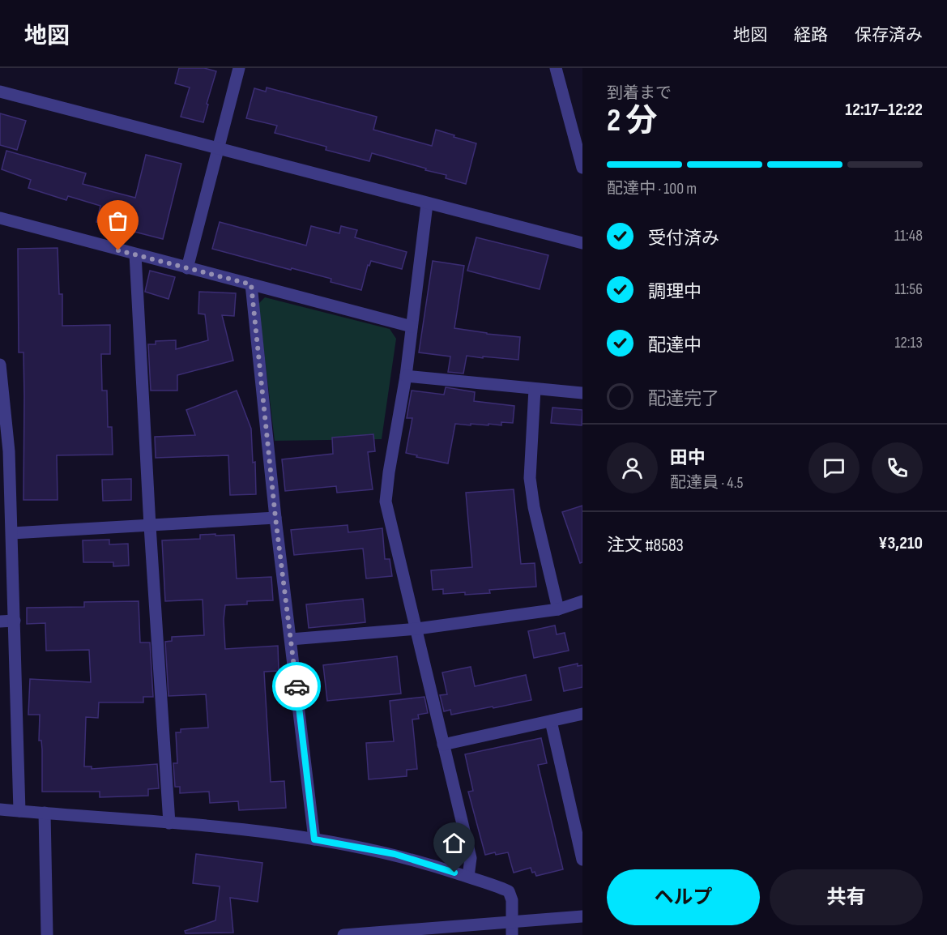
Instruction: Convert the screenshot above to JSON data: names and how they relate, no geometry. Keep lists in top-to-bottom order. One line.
{"page":{"header":"地図","nav":["地図","経路","保存済み"],"heading":["2 分","到着まで","12:17–12:22"],"panel":["田中","配達員 · 4.5","注文 #8583","¥3,210"],"bar":"配達中 · 100 m","list":[["受付済み","11:48"],["調理中","11:56"],["配達中","12:13"],"配達完了"],"buttons":["ヘルプ","共有"]}}
